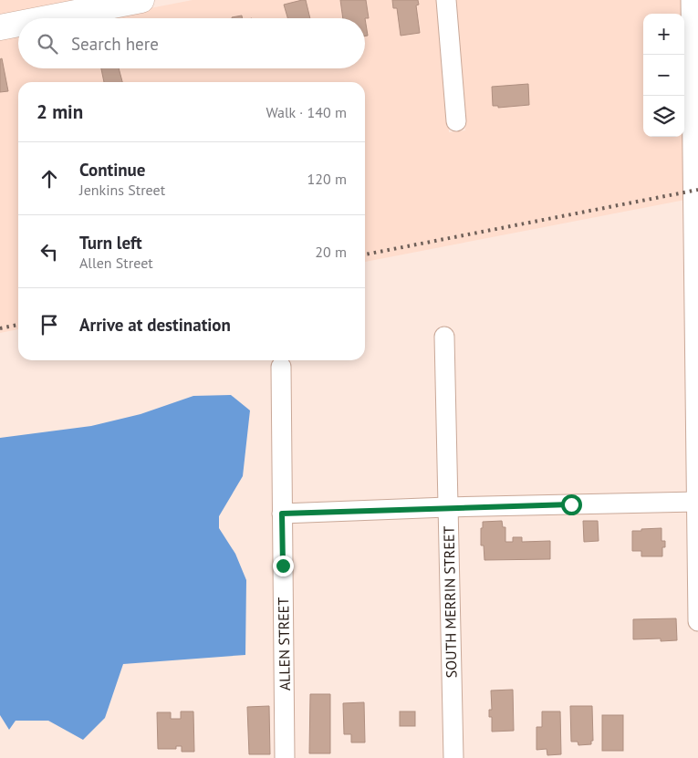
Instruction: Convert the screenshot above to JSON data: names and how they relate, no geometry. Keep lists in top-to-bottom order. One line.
{"streets":{"street":["SOUTH MERRIN STREET","ALLEN STREET"]},"page":{"map_buttons":["+","−"],"search":"Search here","heading":["2 min","Walk · 140 m"],"list":[["Continue","Jenkins Street","120 m"],["Turn left","Allen Street","20 m"],"Arrive at destination"]}}
